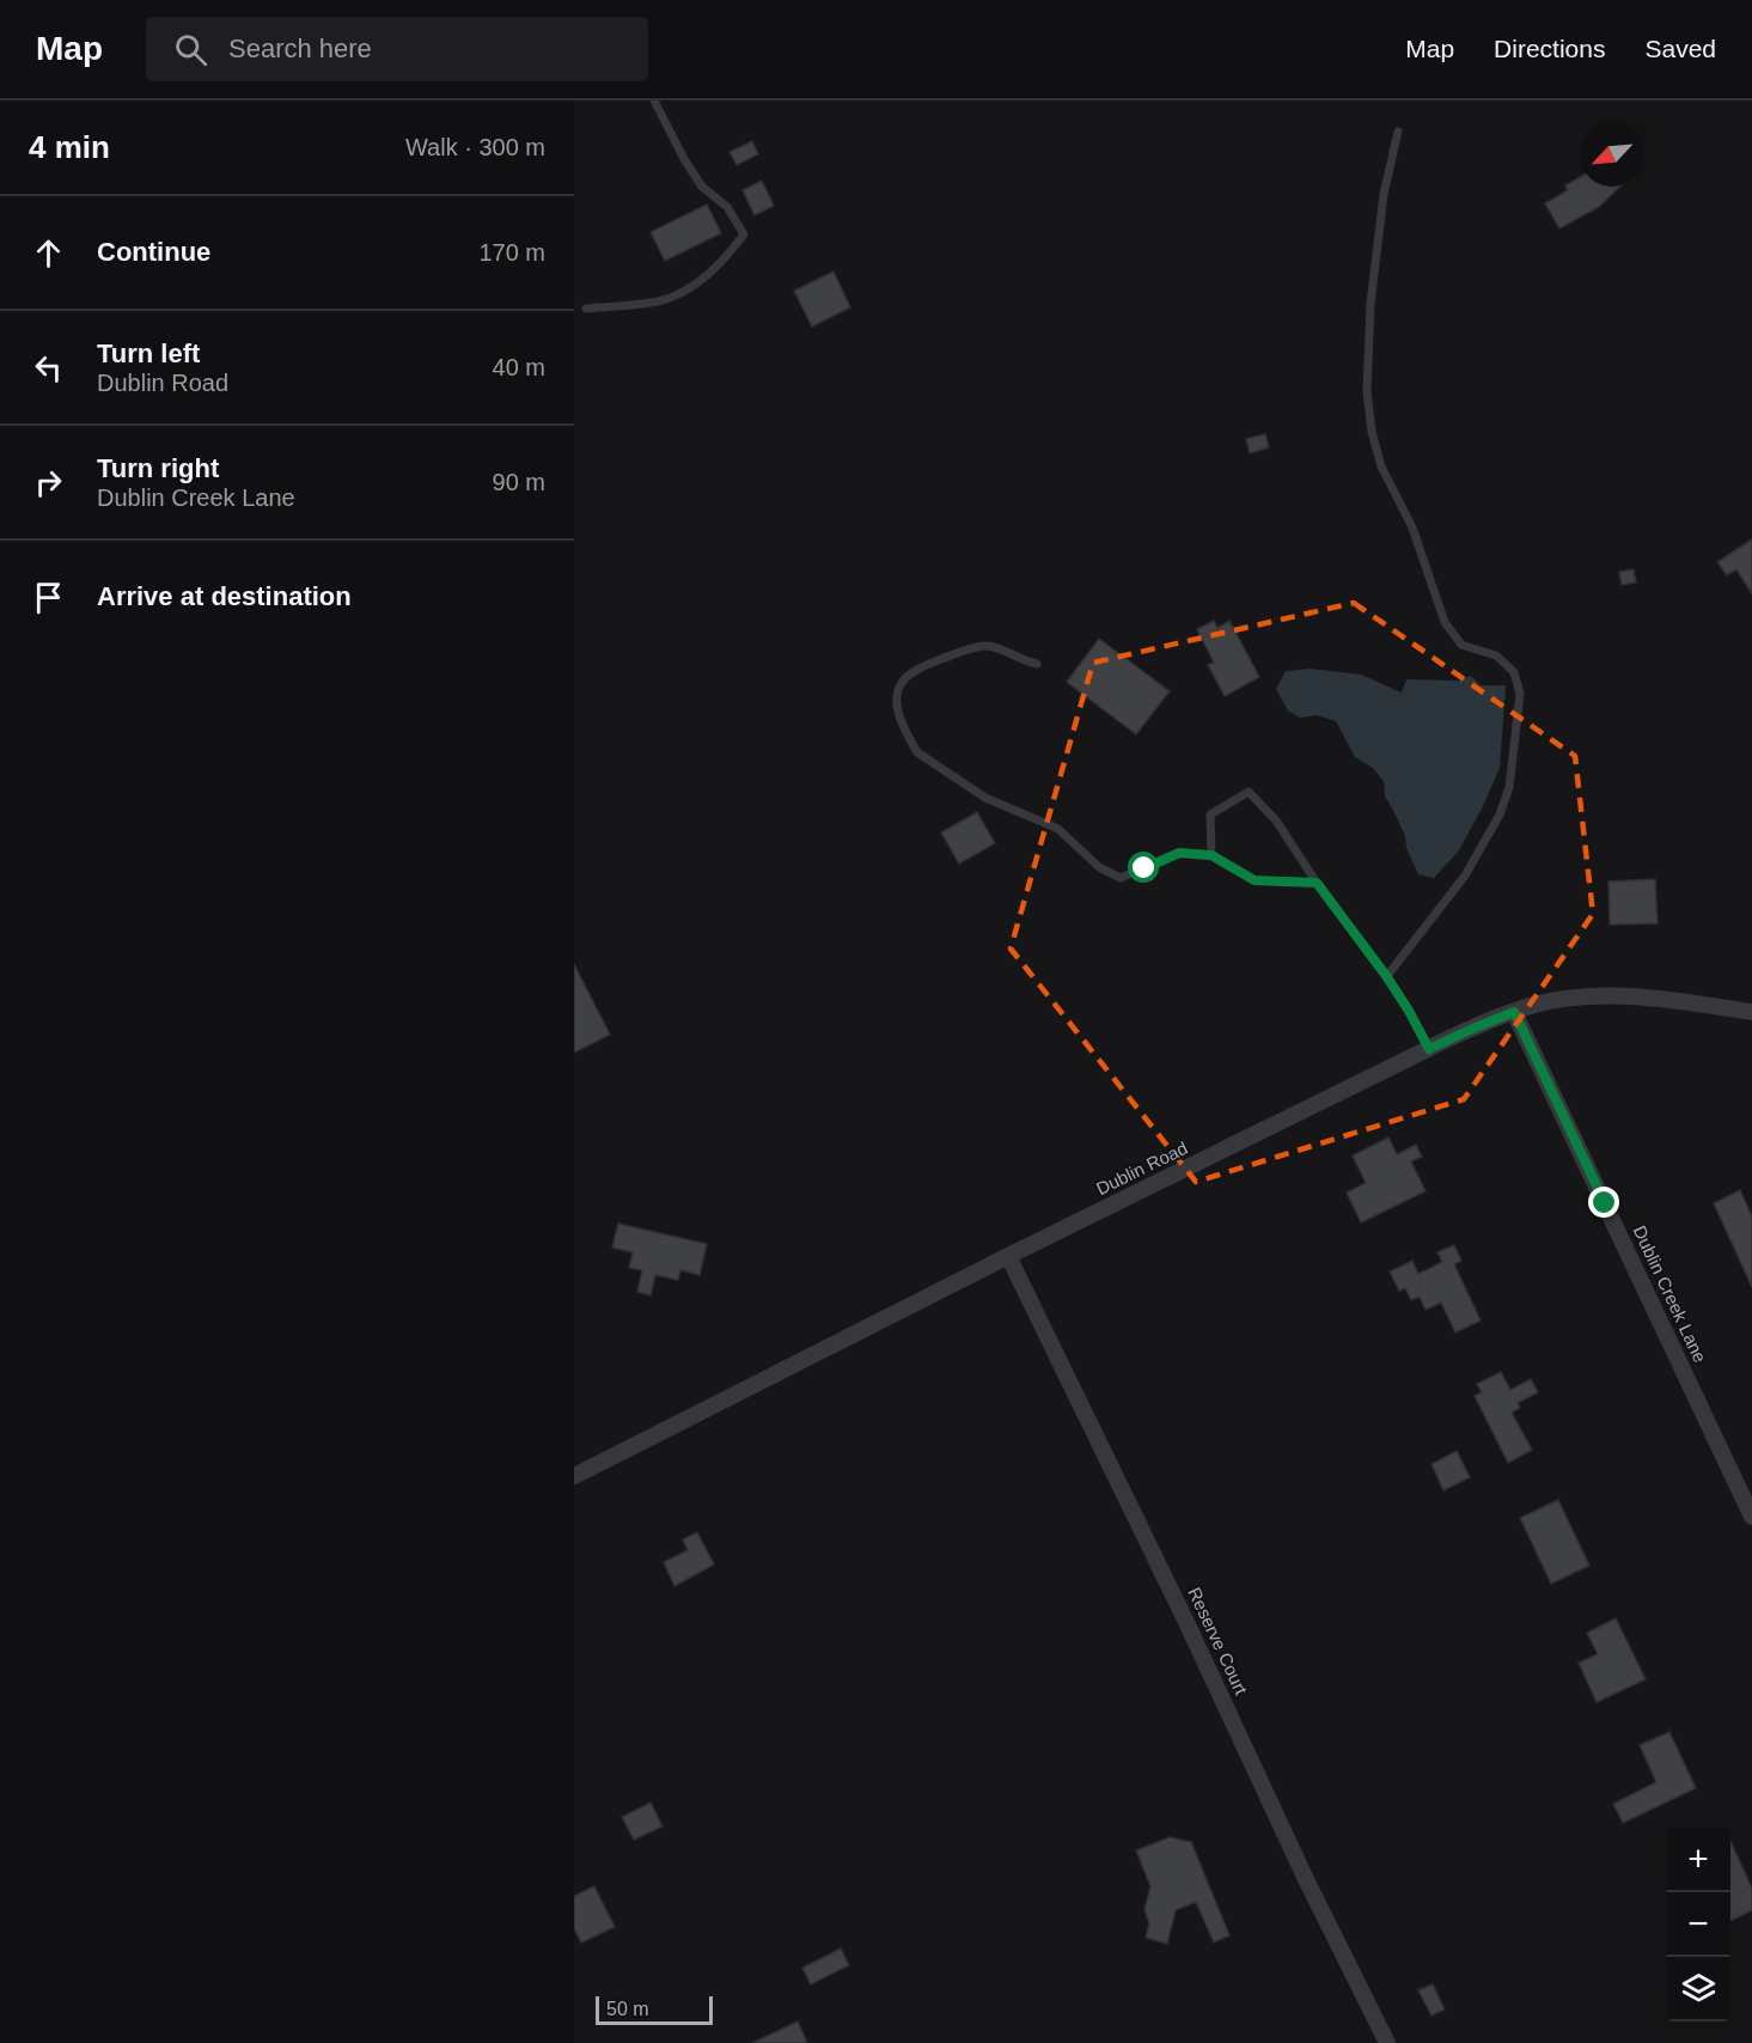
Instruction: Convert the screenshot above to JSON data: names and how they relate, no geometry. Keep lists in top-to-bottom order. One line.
{"streets":{"street":["Dublin Road","Dublin Creek Lane","Reserve Court"]},"crossings":[["Dublin Road","Dublin Creek Lane"],["Dublin Road","Reserve Court"]],"scale_bar":"50 m","north":"bottom left","page":{"header":"Map","search":"Search here","nav":["Map","Directions","Saved"],"heading":["4 min","Walk · 300 m"],"list":[["Continue","170 m"],["Turn left","Dublin Road","40 m"],["Turn right","Dublin Creek Lane","90 m"],"Arrive at destination"],"map_buttons":["+","−"],"scale":"50 m"}}
